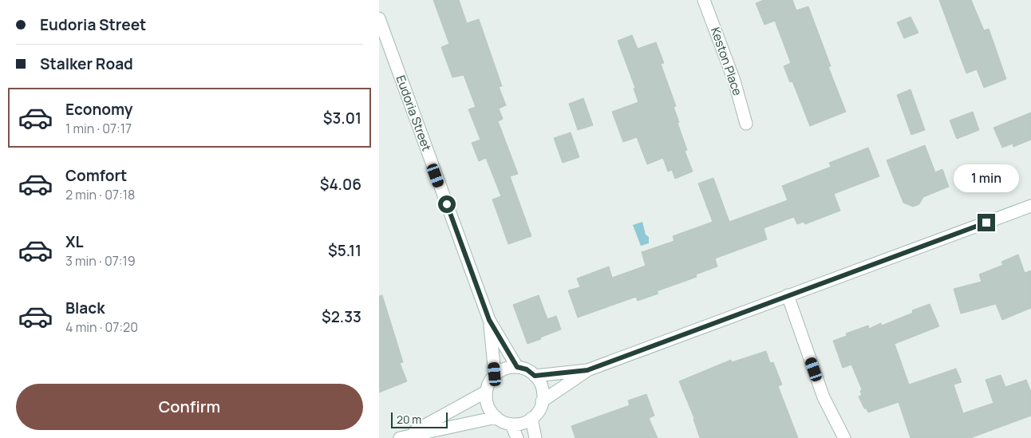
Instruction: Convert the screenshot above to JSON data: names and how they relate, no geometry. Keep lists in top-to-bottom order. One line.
{"streets":{"main road":["Keston Place","Eudoria Street"]},"scale_bar":"20 m","page":{"banner":["Eudoria Street","Stalker Road"],"list":[{"name":"Economy","note":"1 min · 07:17","value":"$3.01"},{"name":"Comfort","note":"2 min · 07:18","value":"$4.06"},{"name":"XL","note":"3 min · 07:19","value":"$5.11"},{"name":"Black","note":"4 min · 07:20","value":"$2.33"}],"bubble":"1 min","buttons":"Confirm","scale":"20 m"}}
